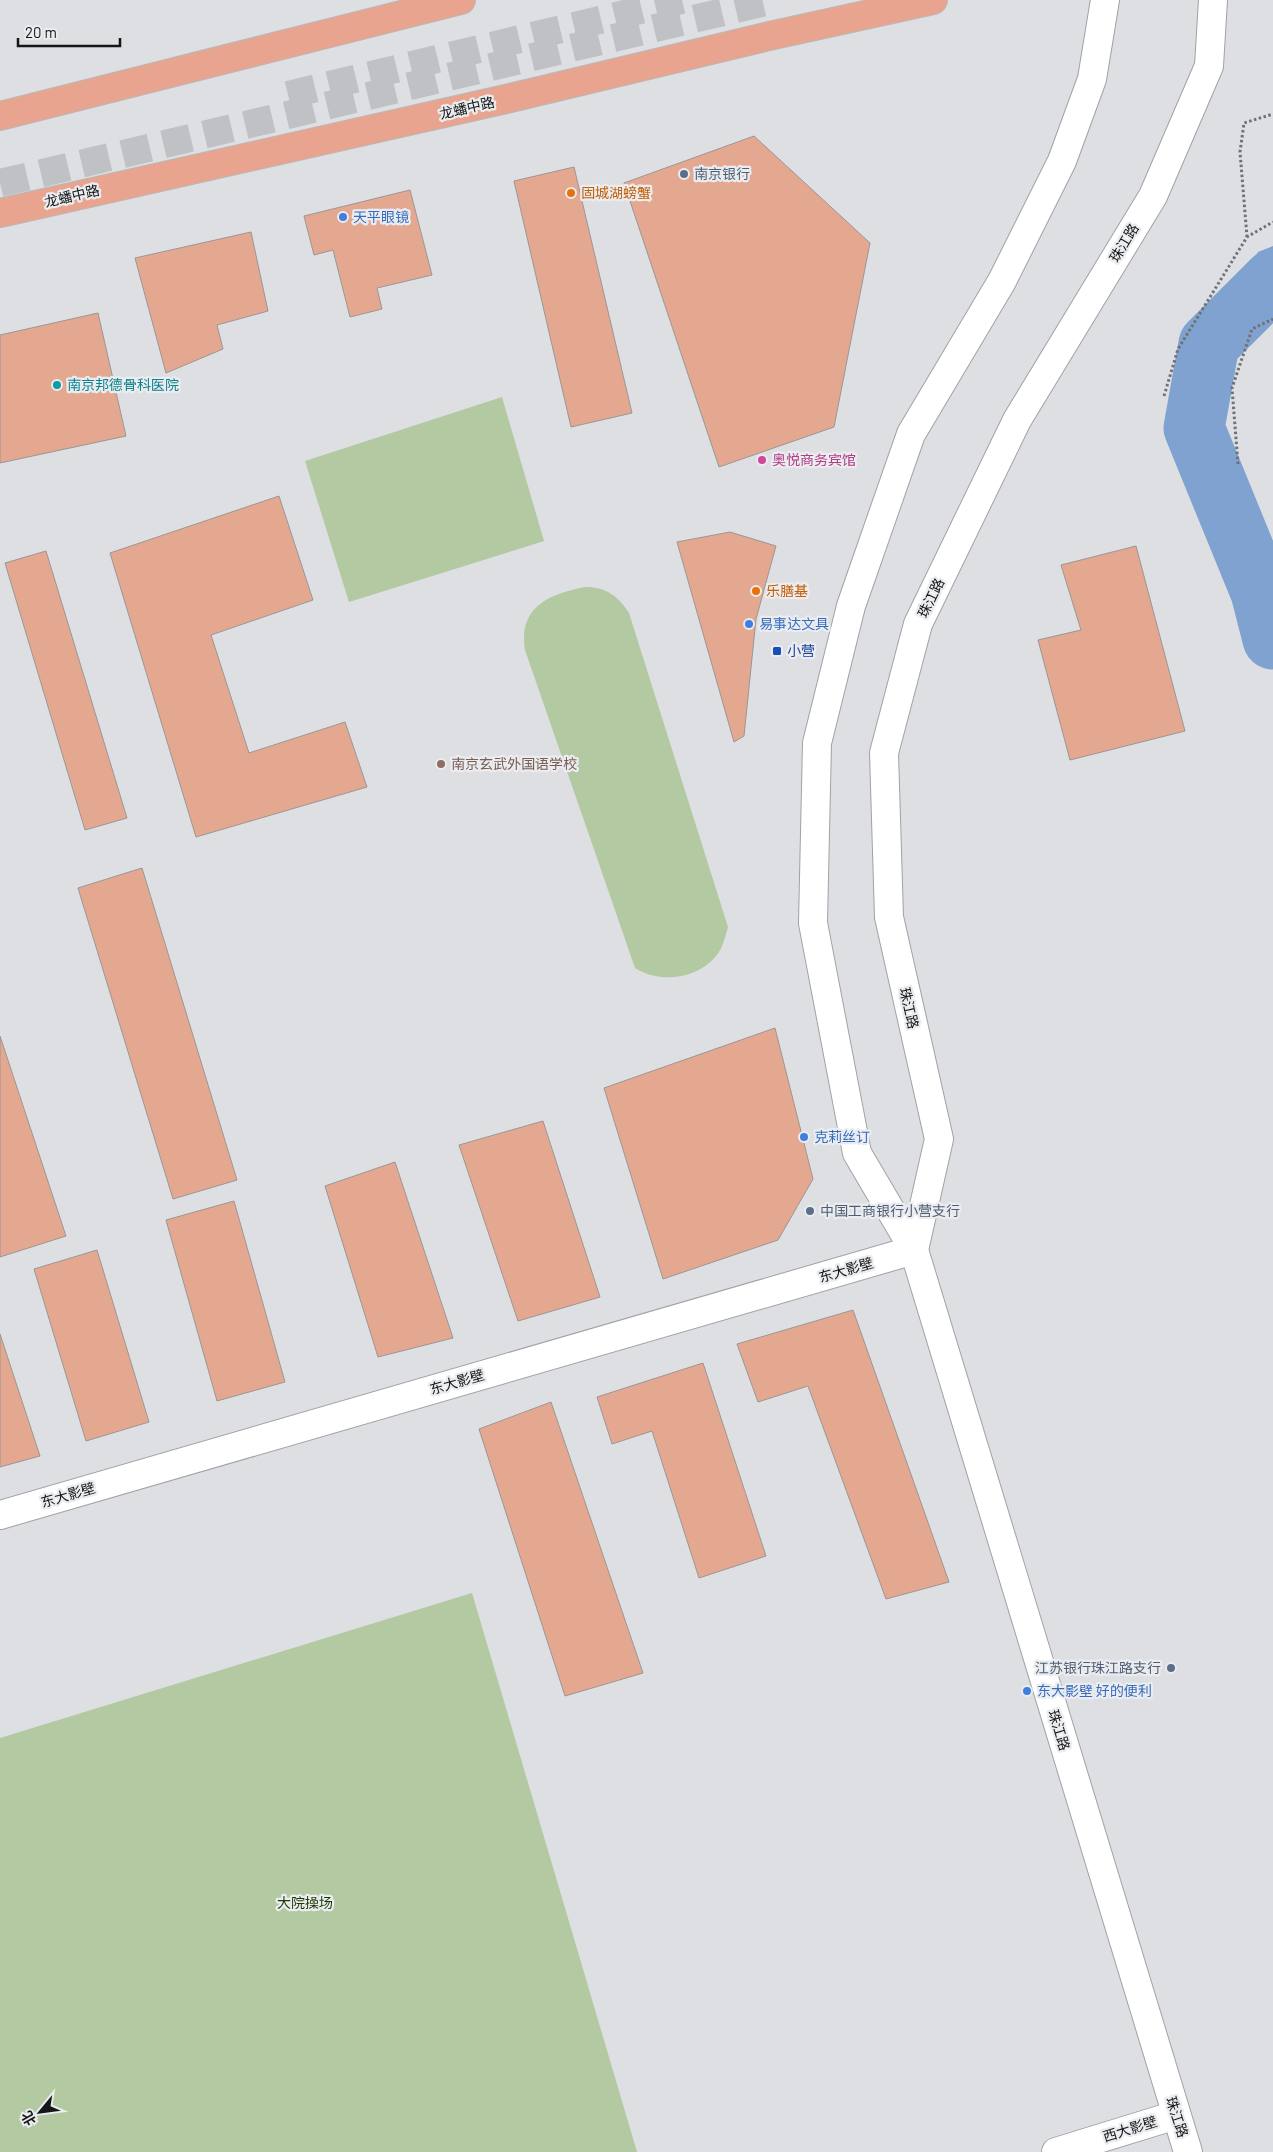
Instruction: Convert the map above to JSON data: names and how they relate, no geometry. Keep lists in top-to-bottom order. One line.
{"streets":{"main road":["龙蟠中路","珠江路","东大影壁","西大影壁"]},"crossings":[["珠江路","东大影壁"],["珠江路","西大影壁"]],"parks":["大院操场"],"places":{"other":["南京银行","固城湖螃蟹","天平眼镜","南京邦德骨科医院","奥悦商务宾馆","乐膳基","易事达文具","南京玄武外国语学校","克莉丝订","中国工商银行小营支行","江苏银行珠江路支行","东大影壁 好的便利"],"transit":["小营"]},"scale_bar":"20 m","north":"bottom left"}
